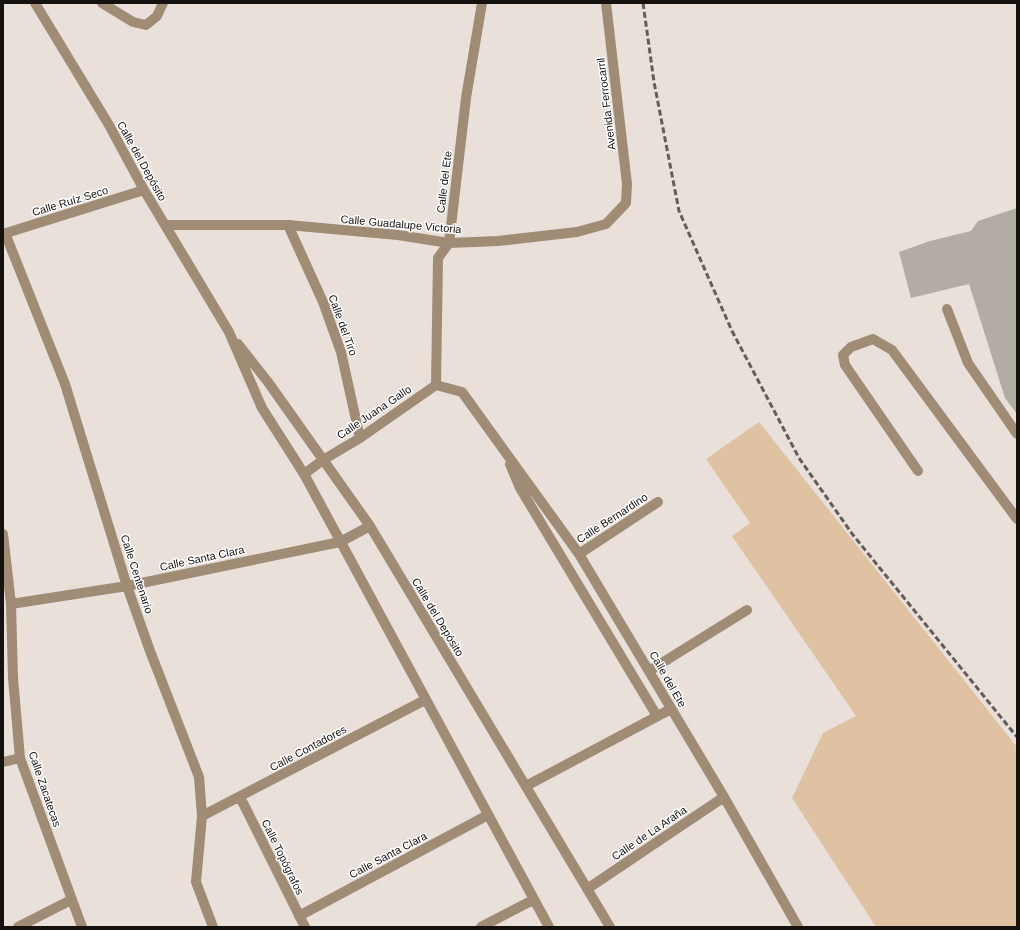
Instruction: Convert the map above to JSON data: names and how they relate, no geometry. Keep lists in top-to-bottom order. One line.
{"streets":{"street":["Avenida Ferrocarril","Calle del Depósito","Calle del Ete","Calle Ruíz Seco","Calle Guadalupe Victoria","Calle del Tiro","Calle Juana Gallo","Calle Bernardino","Calle Santa Clara","Calle Centenario","Calle Contadores","Calle Zacatecas","Calle de La Araña","Calle Topógrafos"]},"crossings":[["Avenida Ferrocarril","Calle Guadalupe Victoria"],["Calle del Depósito","Calle Ruíz Seco"],["Calle del Depósito","Calle Guadalupe Victoria"],["Calle del Depósito","Calle Juana Gallo"],["Calle del Depósito","Calle Santa Clara"],["Calle del Depósito","Calle Contadores"],["Calle del Depósito","Calle de La Araña"],["Calle del Ete","Calle Guadalupe Victoria"],["Calle del Ete","Calle Juana Gallo"],["Calle del Ete","Calle Bernardino"],["Calle del Ete","Calle de La Araña"],["Calle Ruíz Seco","Calle Centenario"],["Calle Guadalupe Victoria","Calle del Tiro"],["Calle del Tiro","Calle Juana Gallo"],["Calle Santa Clara","Calle Centenario"],["Calle Santa Clara","Calle Zacatecas"],["Calle Santa Clara","Calle Topógrafos"],["Calle Centenario","Calle Contadores"],["Calle Contadores","Calle Topógrafos"]]}
